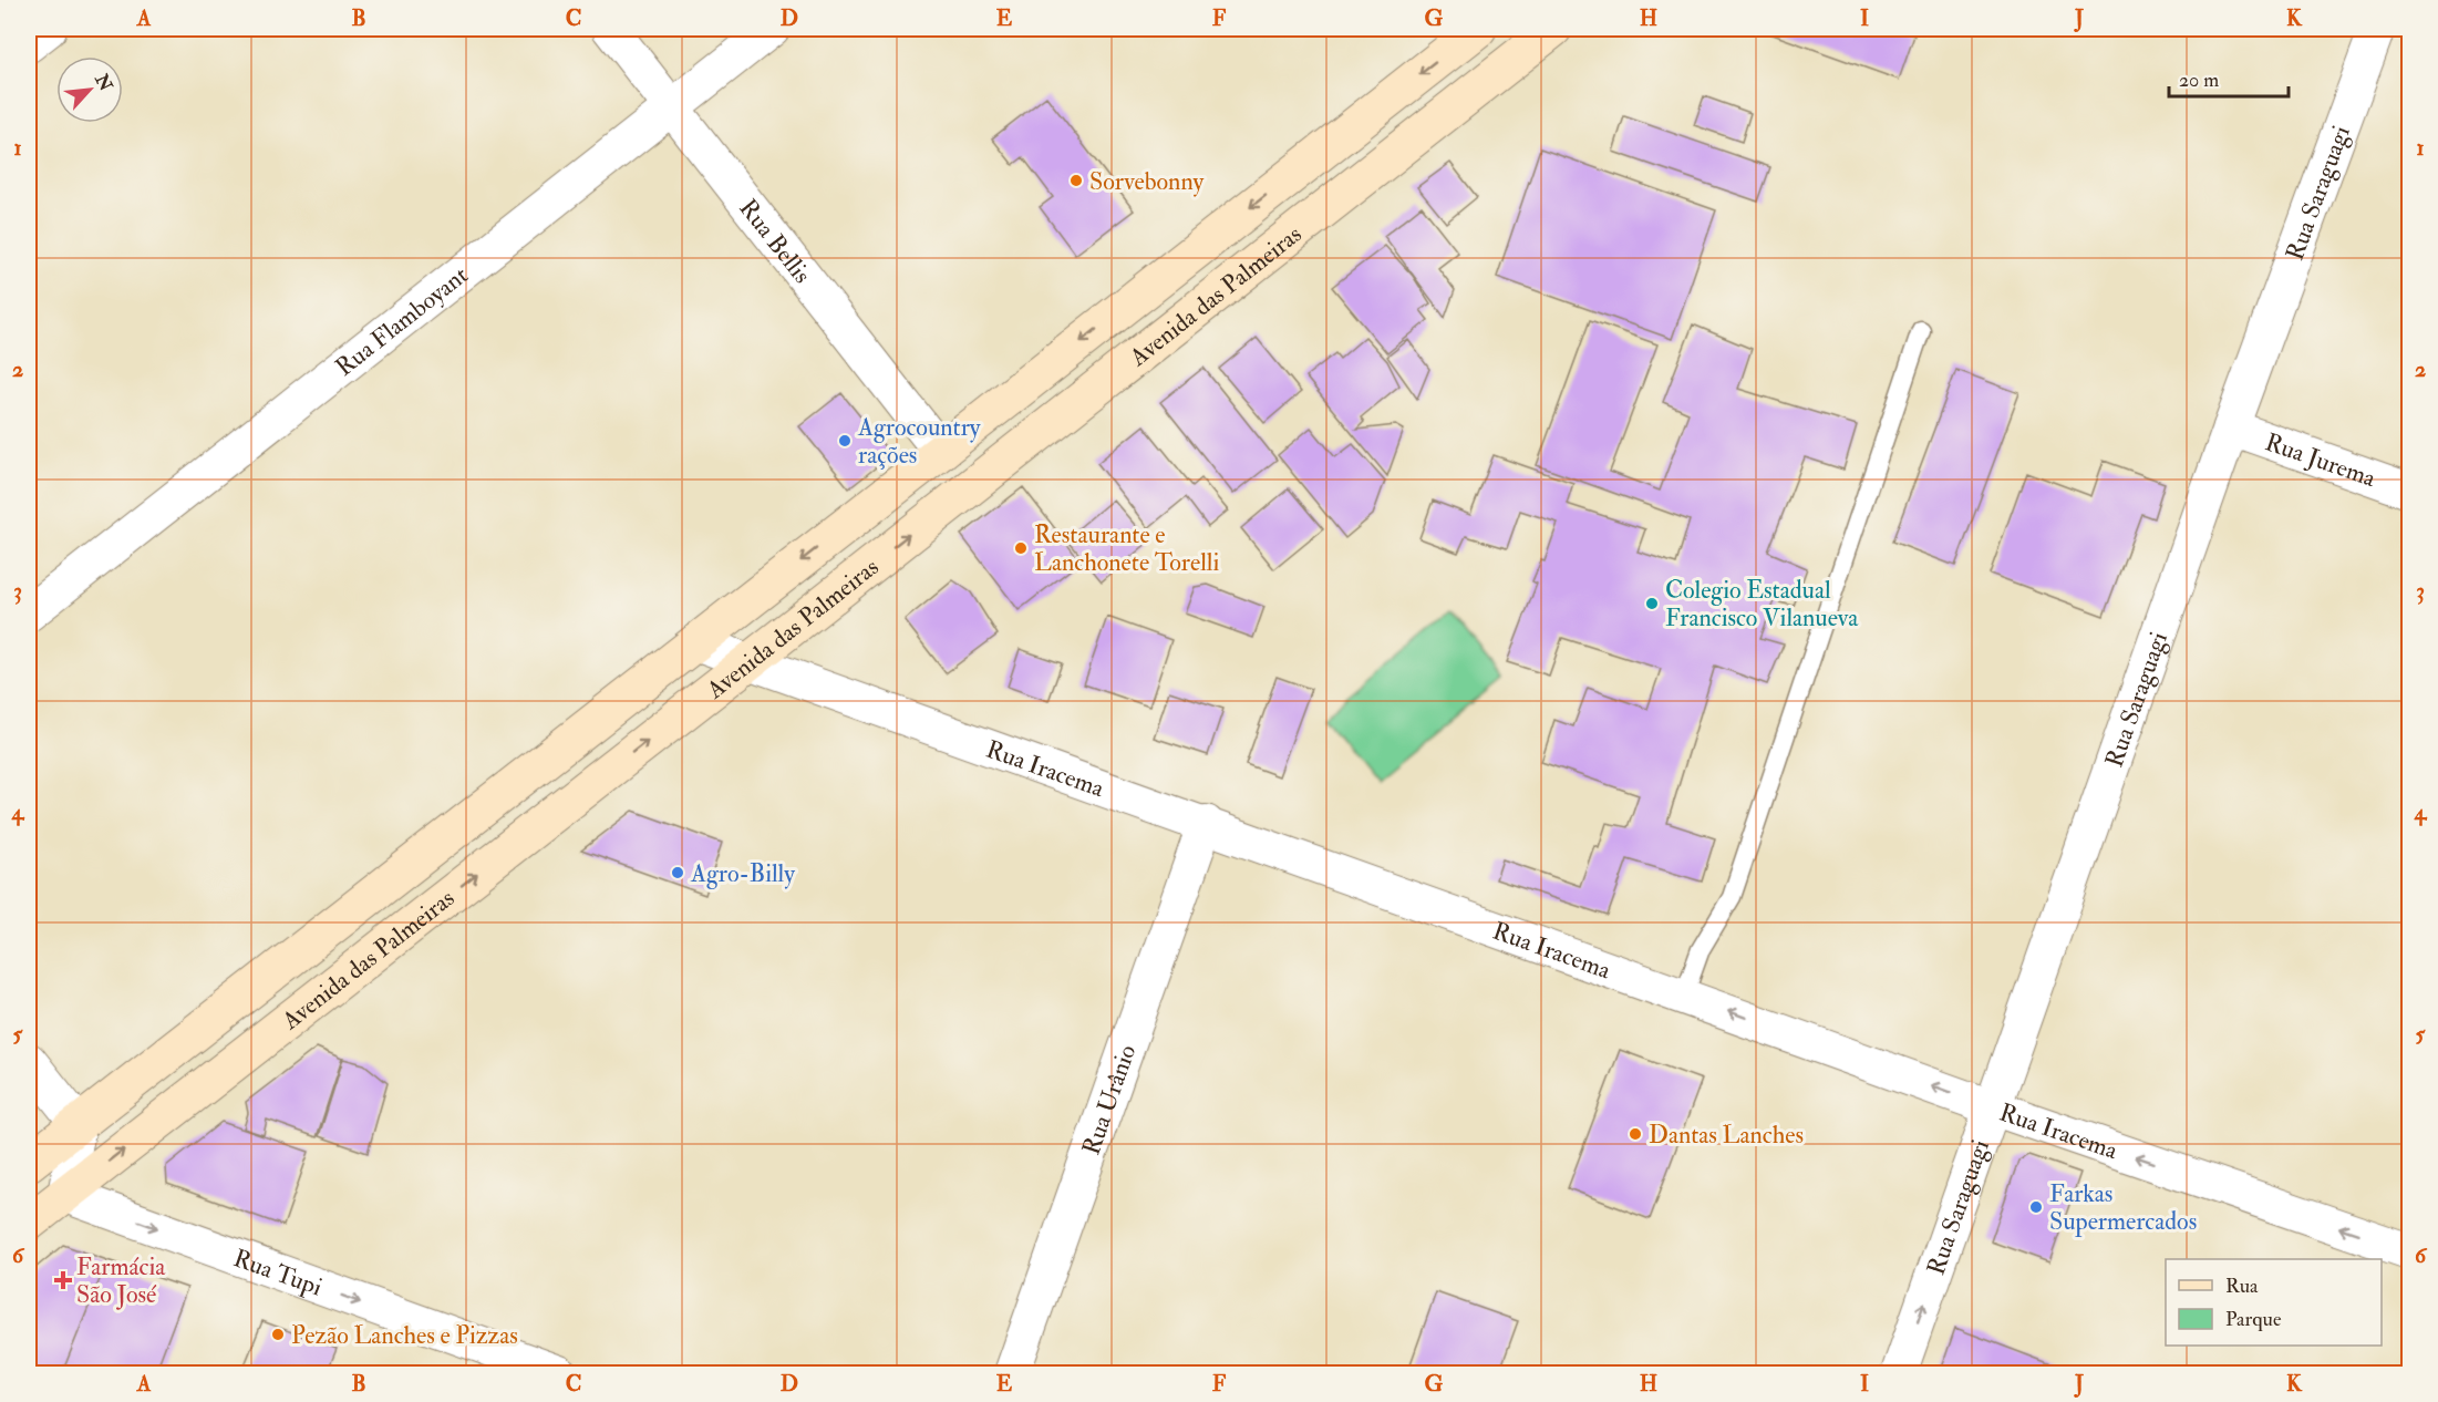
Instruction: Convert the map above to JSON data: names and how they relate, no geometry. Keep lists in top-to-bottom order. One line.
{"streets":{"street":["Rua Saraguagi","Rua Bellis","Avenida das Palmeiras","Rua Flamboyant","Rua Jurema","Rua Iracema","Rua Urânio","Rua Tupi"]},"crossings":[["Rua Saraguagi","Rua Jurema"],["Rua Saraguagi","Rua Iracema"],["Rua Bellis","Avenida das Palmeiras"],["Rua Bellis","Rua Flamboyant"],["Avenida das Palmeiras","Rua Iracema"],["Avenida das Palmeiras","Rua Tupi"],["Rua Iracema","Rua Urânio"]],"one_way":["Rua Iracema","Rua Tupi"],"places":{"other":["Sorvebonny","Agrocountry rações","Restaurante e Lanchonete Torelli","Colegio Estadual Francisco Vilanueva","Agro-Billy","Dantas Lanches","Farkas Supermercados","Pezão Lanches e Pizzas"],"health":["Farmácia São José"]},"legend":["Rua","Parque"],"scale_bar":"20 m","north":"top right","grid":{"columns":["A","B","C","D","E","F","G","H","I","J","K"],"rows":["1","2","3","4","5","6"]}}
